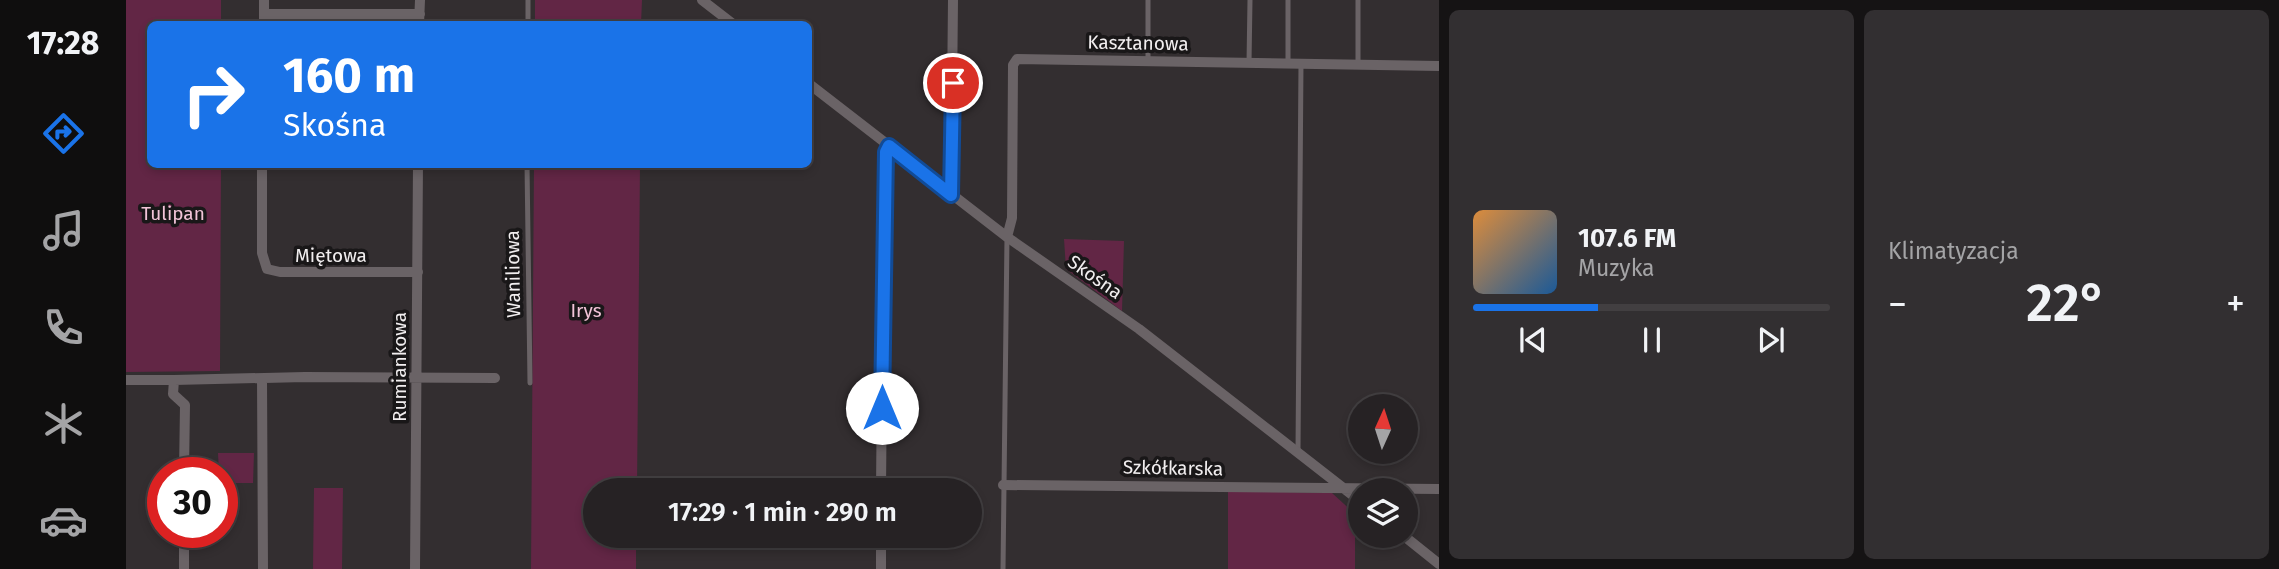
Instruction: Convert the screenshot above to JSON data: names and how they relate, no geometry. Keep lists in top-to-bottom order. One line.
{"streets":{"street":["Kasztanowa","Miętowa","Skośna","Rumiankowa","Szkółkarska"],"lane":["Waniliowa"]},"crossings":[["Kasztanowa","Skośna"],["Miętowa","Rumiankowa"],["Skośna","Szkółkarska"]],"parks":["Tulipan","Irys"],"north":"top","page":{"tabs":"17:28","tile":"Klimatyzacja","turn":["160 m","Skośna"],"song":["107.6 FM","Muzyka"],"heat":["−","22°","+"],"limit":"30","trip":"17:29 · 1 min · 290 m"}}
